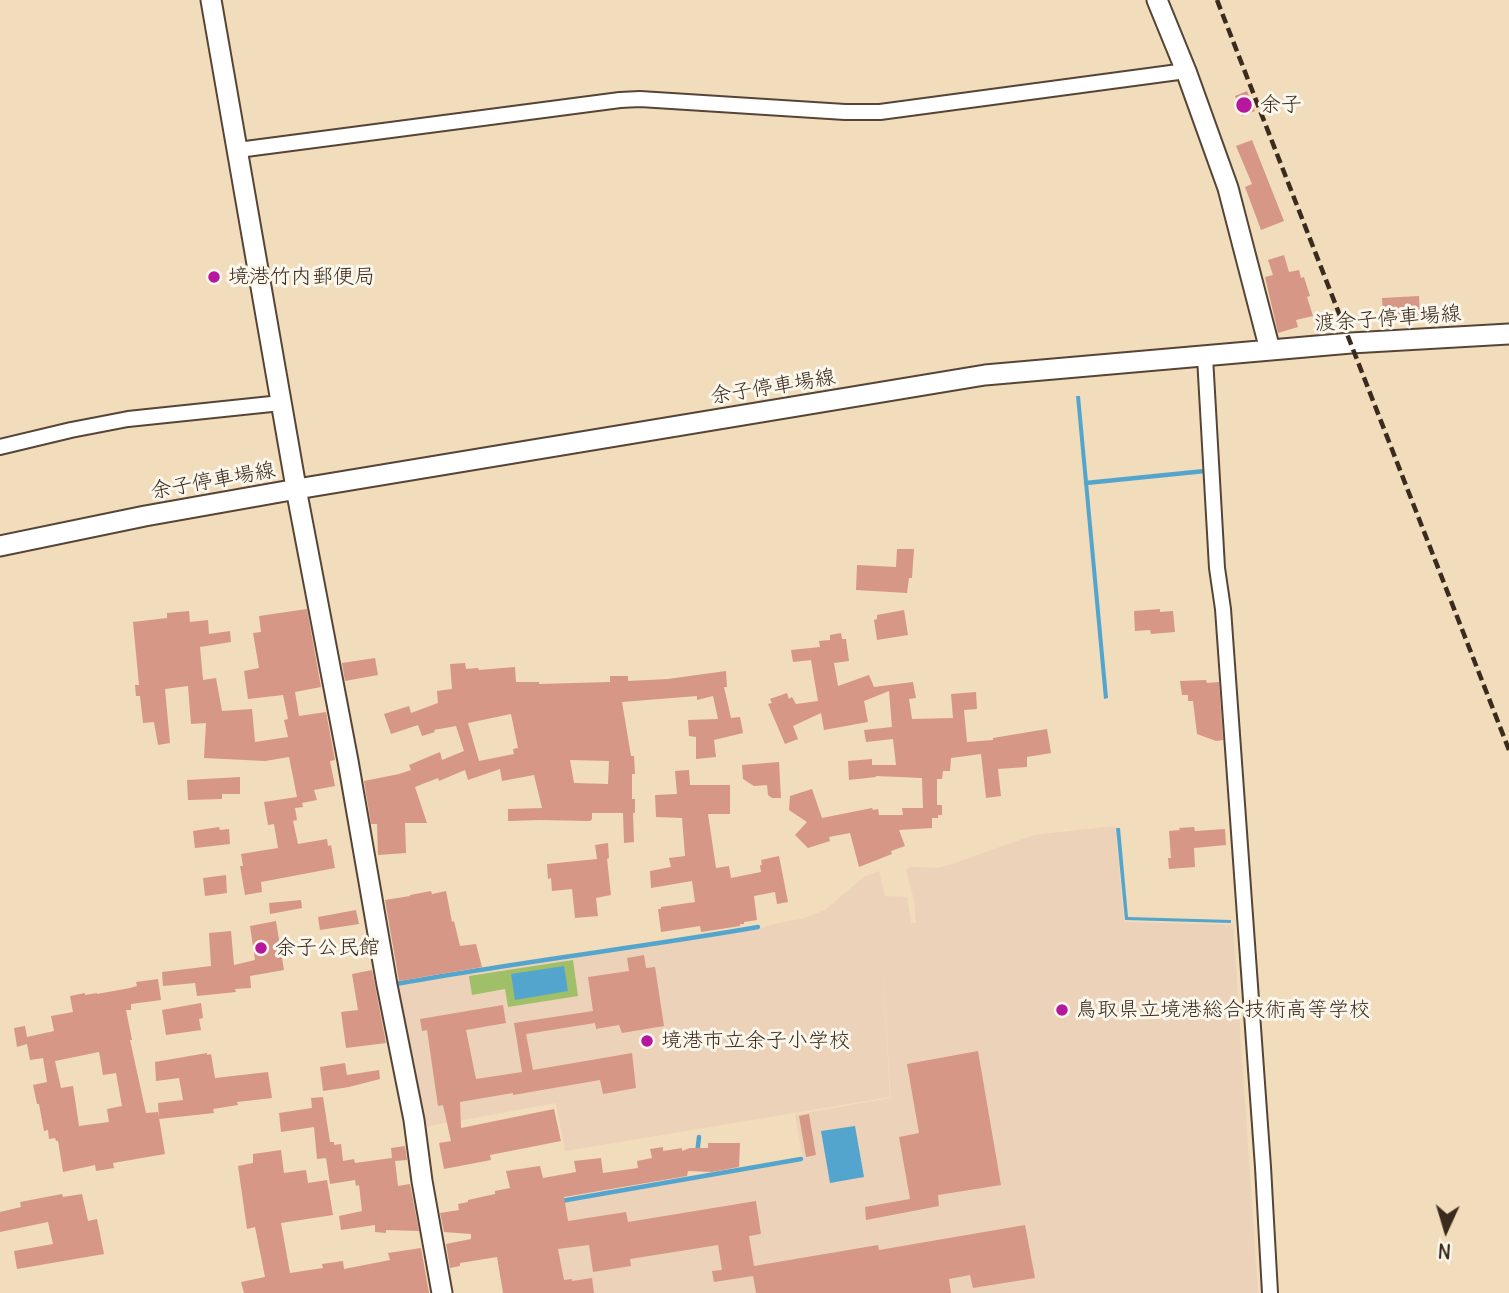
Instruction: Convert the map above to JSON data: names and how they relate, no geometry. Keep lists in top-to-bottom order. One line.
{"streets":{"main road":["渡余子停車場線","余子停車場線"]},"crossings":[["渡余子停車場線","余子停車場線"]],"places":["余子","境港竹内郵便局","余子公民館","鳥取県立境港総合技術高等学校","境港市立余子小学校"],"north":"bottom"}
